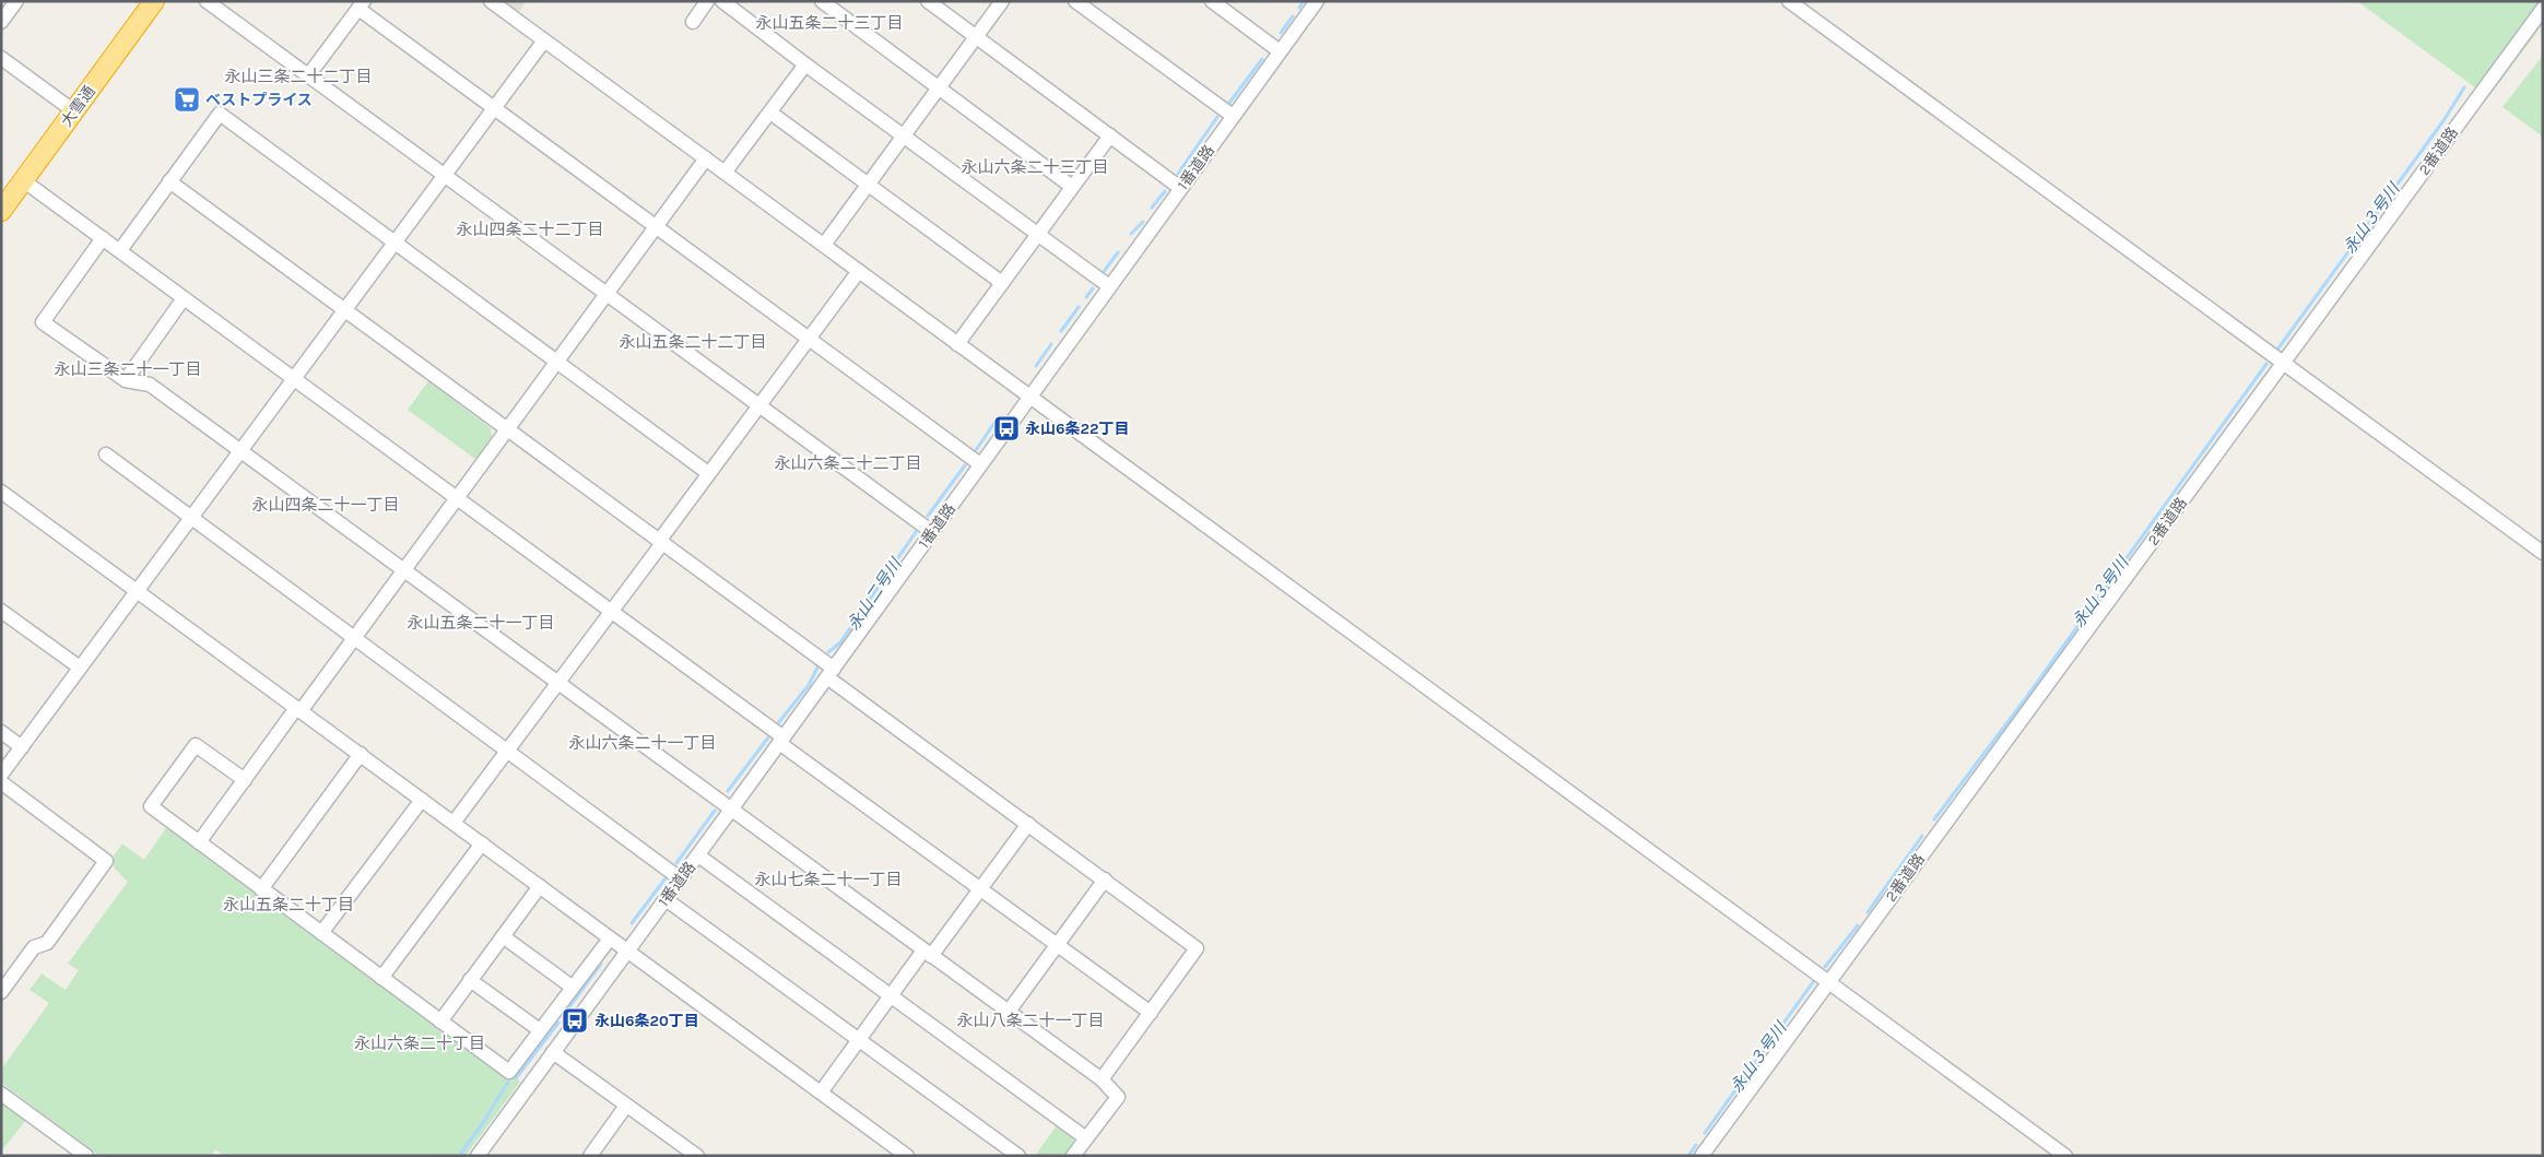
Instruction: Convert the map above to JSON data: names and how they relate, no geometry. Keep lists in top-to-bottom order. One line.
{"streets":{"highway":["大雪通"],"street":["2番道路","1番道路"]},"districts":["永山五条二十三丁目","永山三条二十二丁目","永山六条二十三丁目","永山四条二十二丁目","永山五条二十二丁目","永山三条二十一丁目","永山六条二十二丁目","永山四条二十一丁目","永山五条二十一丁目","永山六条二十一丁目","永山七条二十一丁目","永山五条二十丁目","永山八条二十一丁目","永山六条二十丁目"],"water":["永山３号川","永山二号川"],"places":{"supermarket":["ベストプライス"],"bus stop":["永山6条22丁目","永山6条20丁目"]}}
